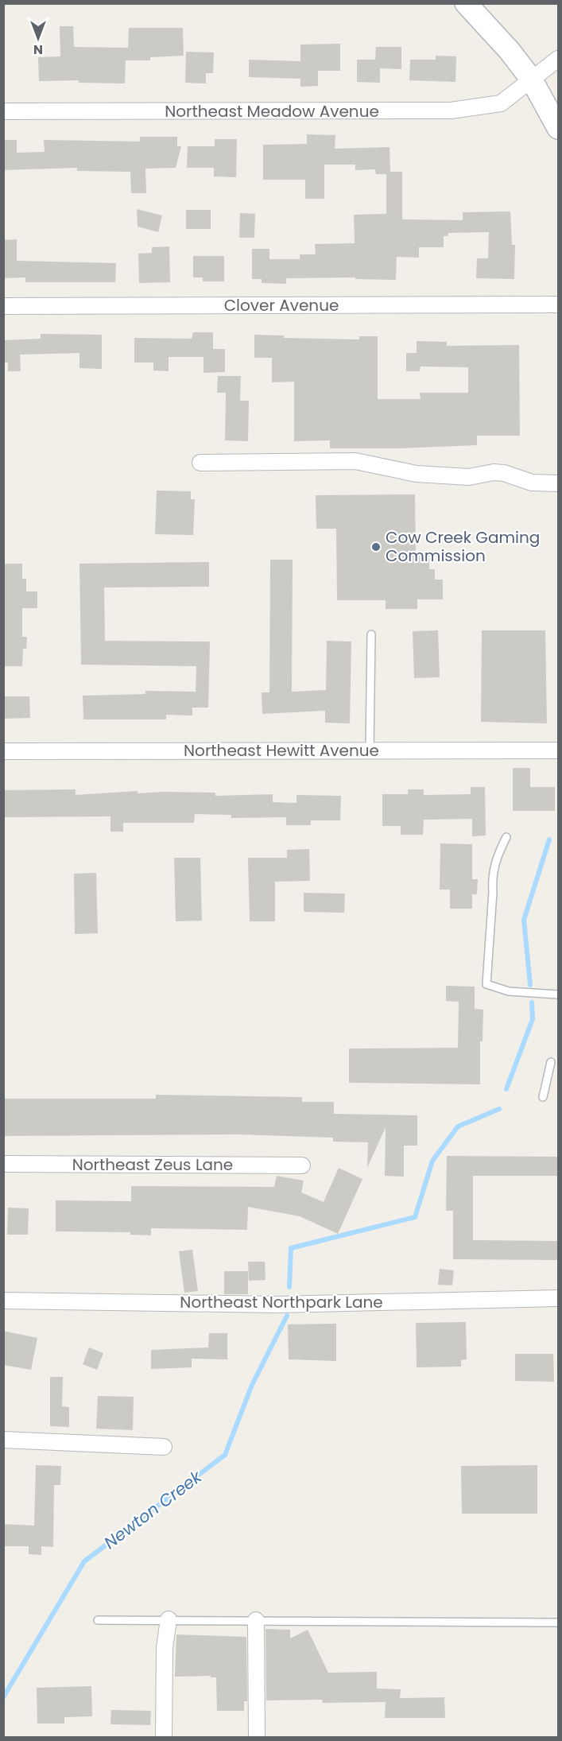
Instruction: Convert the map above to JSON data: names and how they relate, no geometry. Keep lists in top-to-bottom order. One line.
{"streets":{"street":["Northeast Meadow Avenue","Clover Avenue","Northeast Hewitt Avenue","Northeast Zeus Lane","Northeast Northpark Lane"]},"water":["Newton Creek"],"places":["Cow Creek Gaming Commission"],"north":"bottom"}
